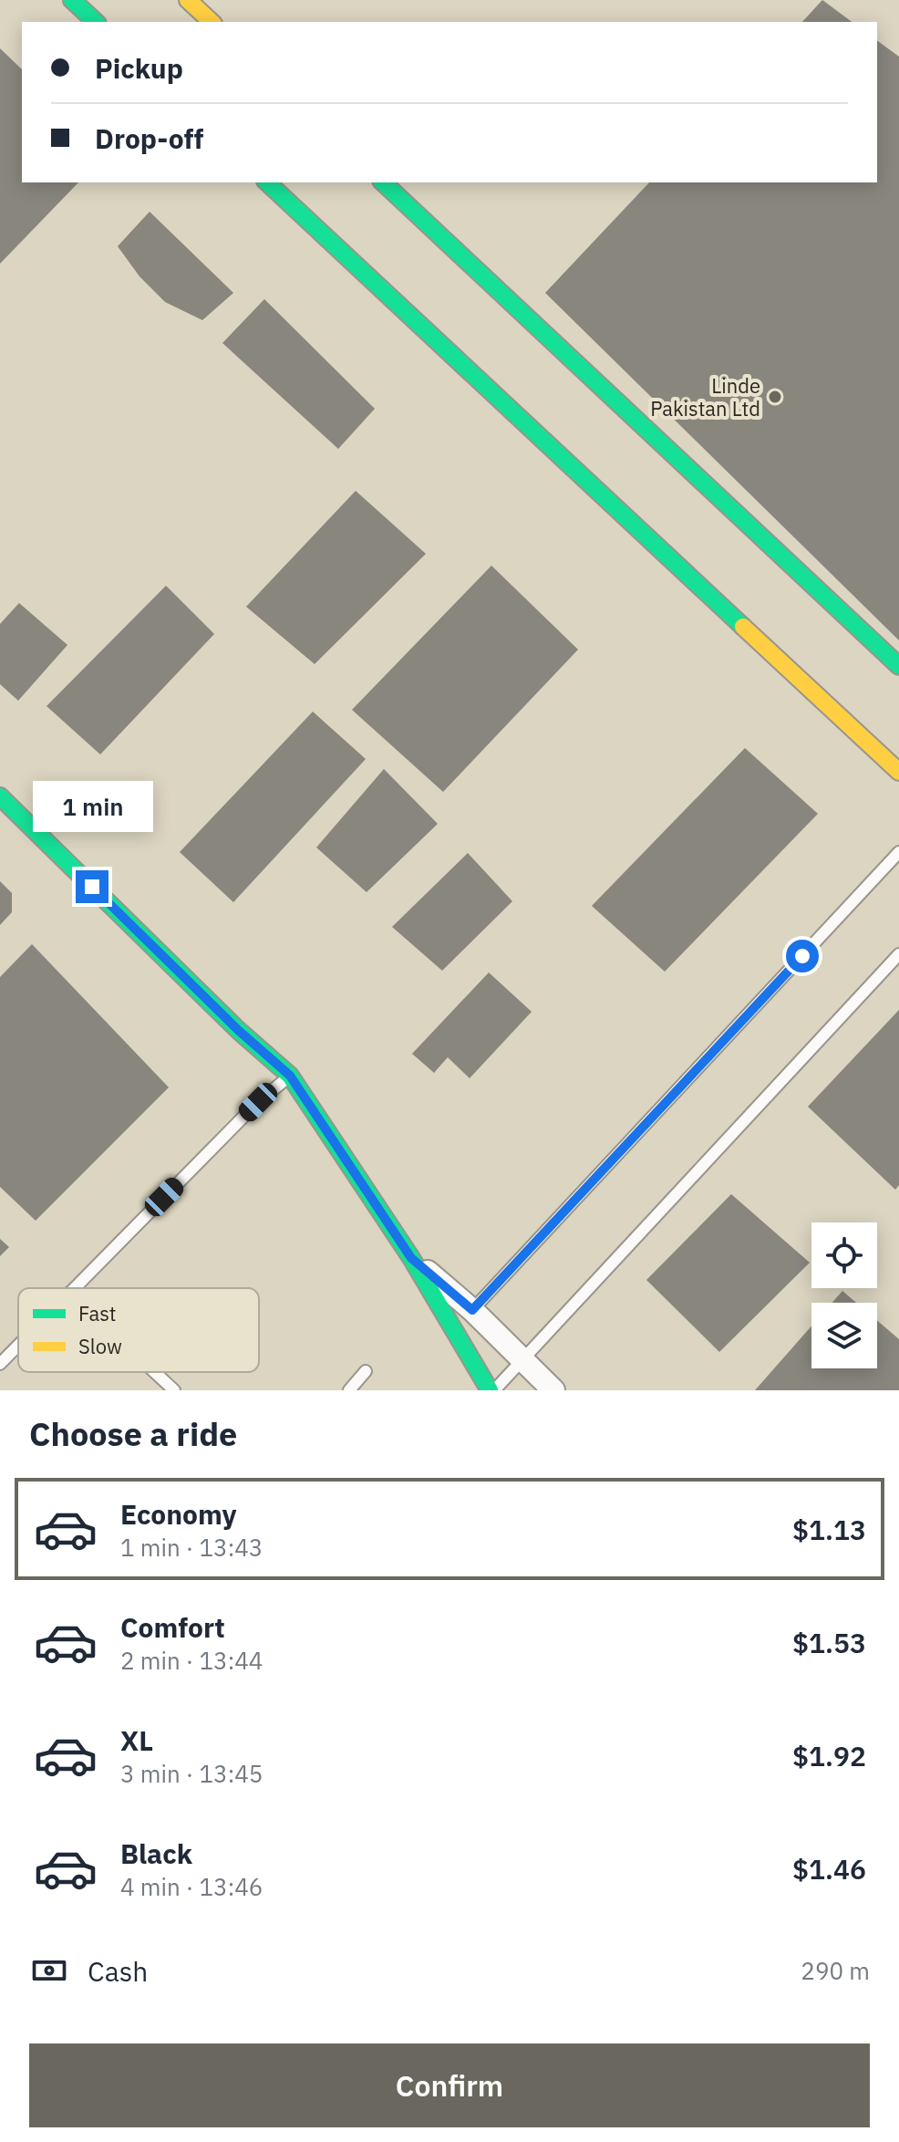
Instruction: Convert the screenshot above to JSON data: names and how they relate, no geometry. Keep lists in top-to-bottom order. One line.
{"places":["Linde Pakistan Ltd"],"legend":["Fast","Slow"],"page":{"banner":["Pickup","Drop-off"],"bubble":"1 min","heading":"Choose a ride","list":[{"name":"Economy","note":"1 min · 13:43","value":"$1.13"},{"name":"Comfort","note":"2 min · 13:44","value":"$1.53"},{"name":"XL","note":"3 min · 13:45","value":"$1.92"},{"name":"Black","note":"4 min · 13:46","value":"$1.46"}],"pay":["Cash","290 m"],"buttons":"Confirm"}}
